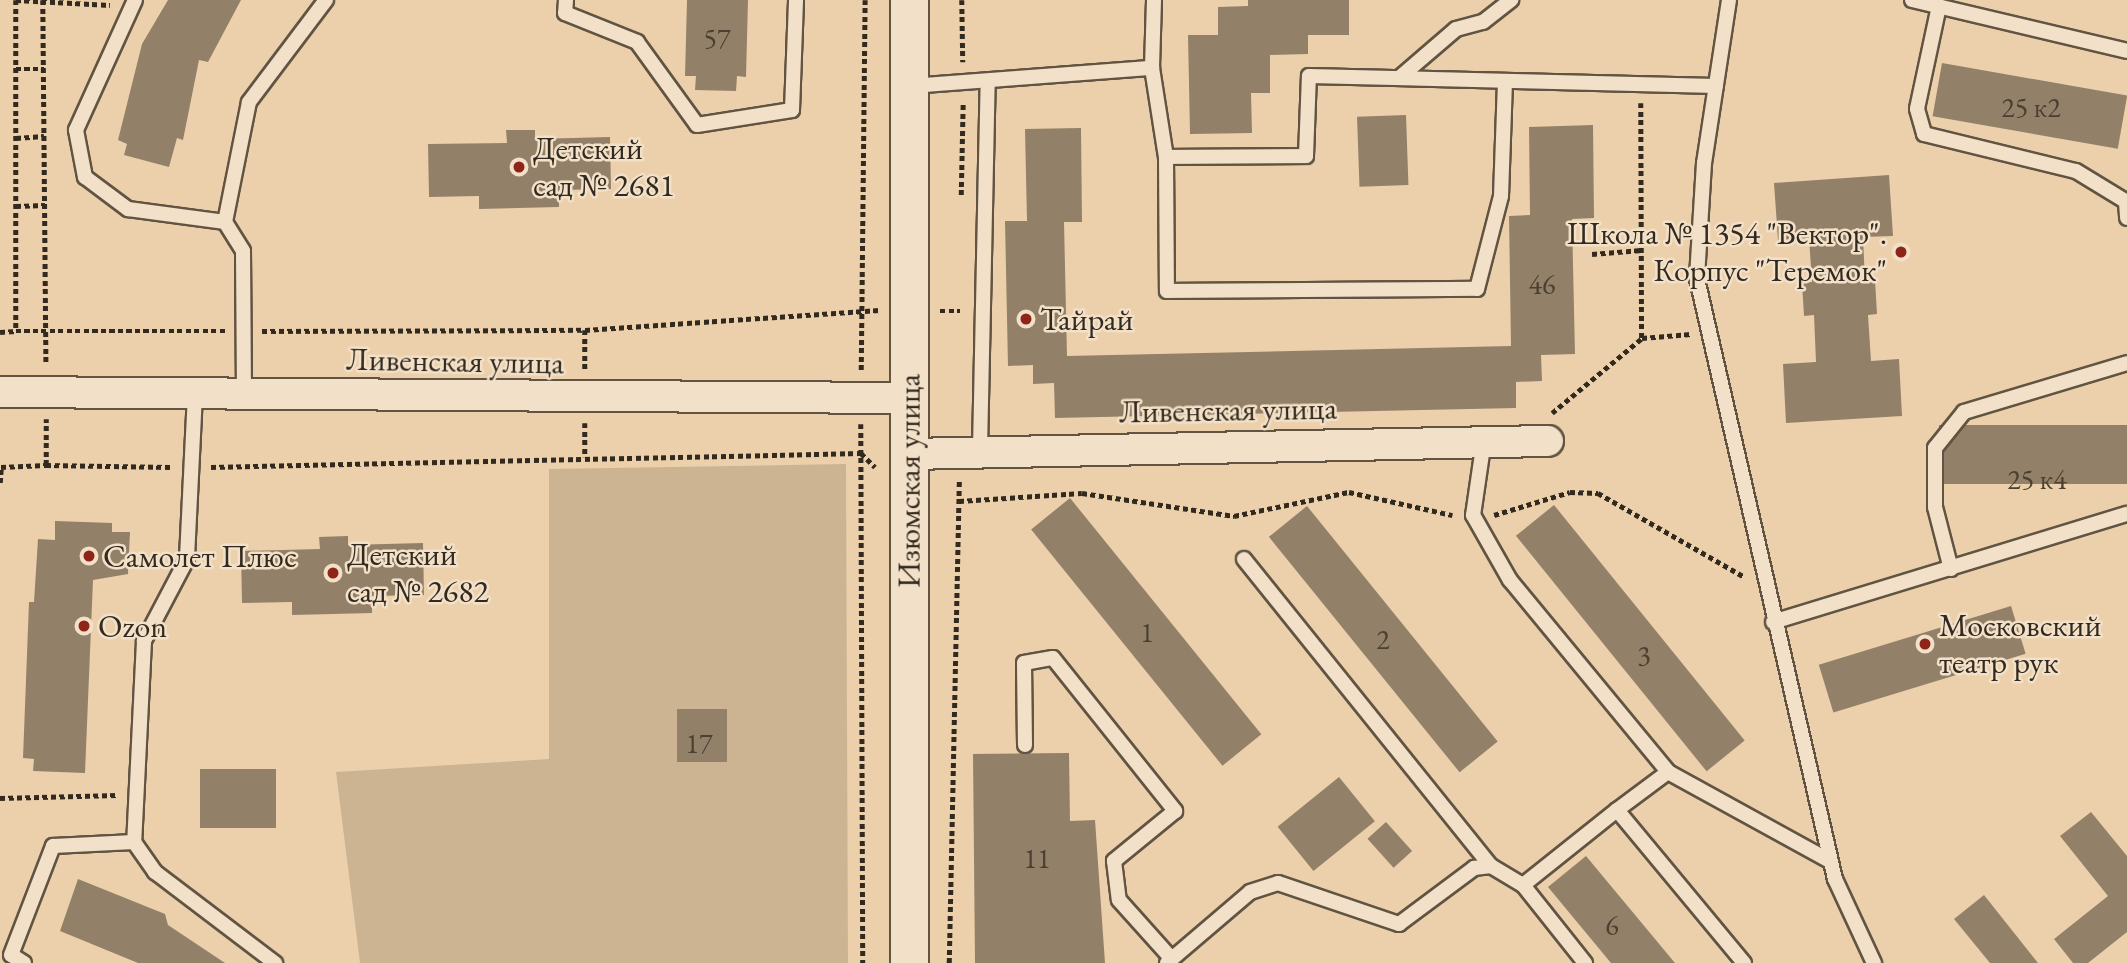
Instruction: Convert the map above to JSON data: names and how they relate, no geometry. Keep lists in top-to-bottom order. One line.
{"streets":{"street":["Ливенская улица","Изюмская улица"]},"crossings":[["Ливенская улица","Изюмская улица"]],"places":["Детский сад № 2681","Школа № 1354 \"Вектор\". Корпус \"Теремок\"","Тайрай","Самолет Плюс","Детский сад № 2682","Ozon","Московский театр рук"],"house_numbers":["57","25 к2","46","25 к4","1","2","3","17","11","6"]}
